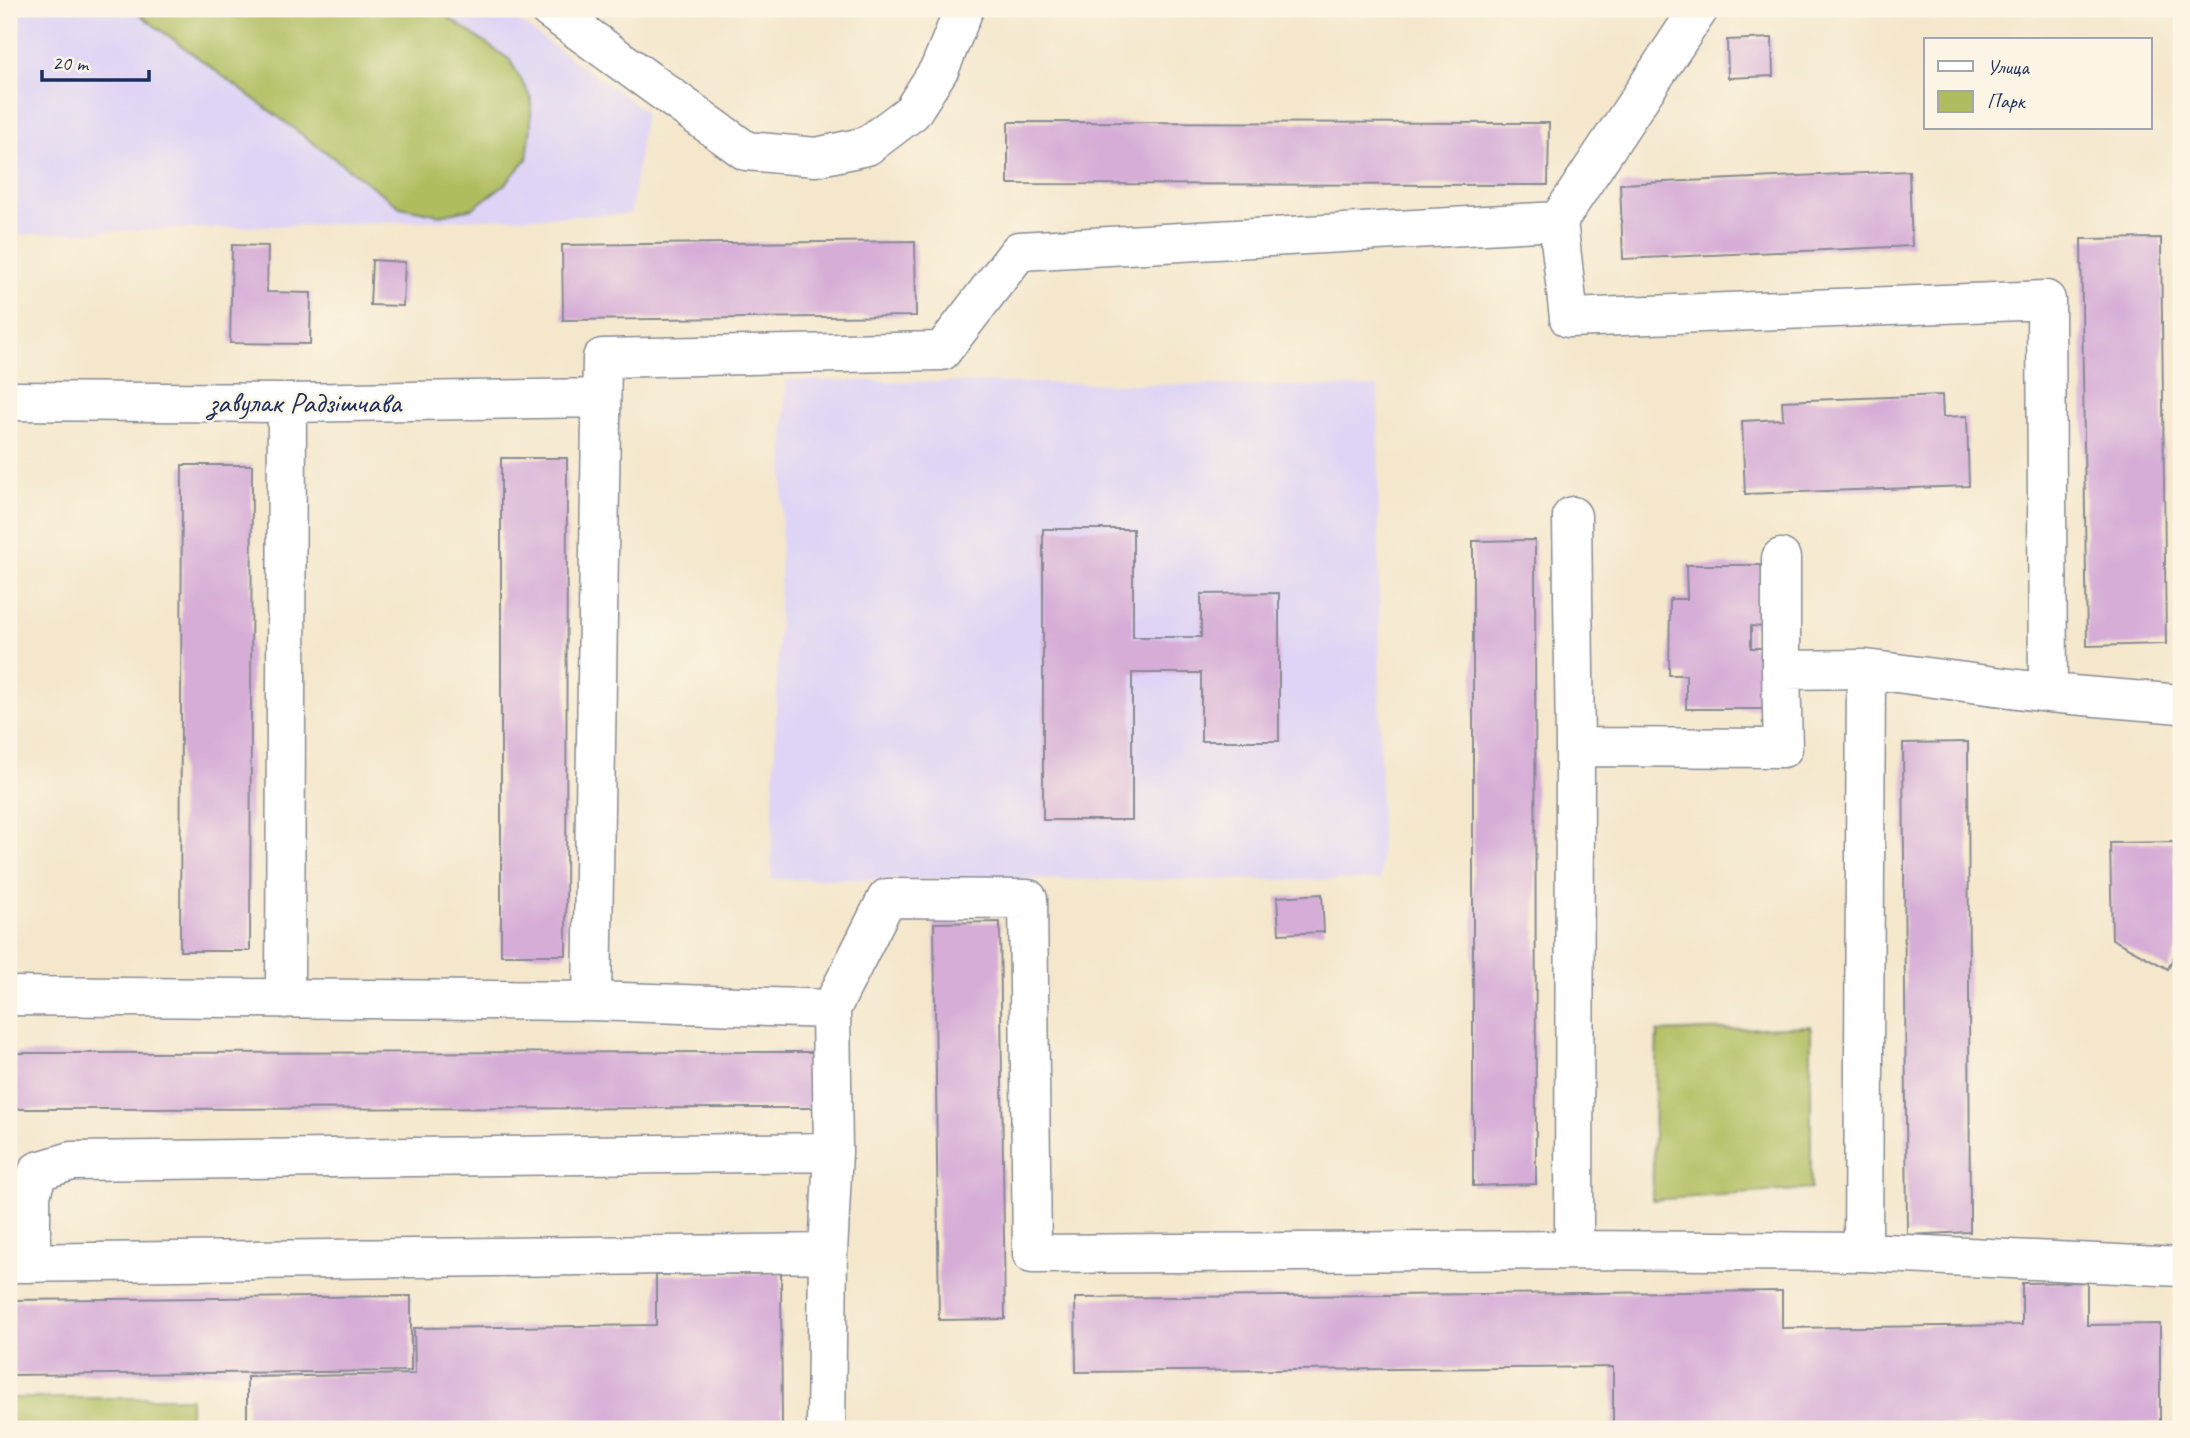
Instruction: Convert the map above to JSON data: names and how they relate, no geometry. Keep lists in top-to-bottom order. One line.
{"streets":{"street":["завулак Радзішчава"]},"legend":["Улица","Парк"],"scale_bar":"20 m"}
